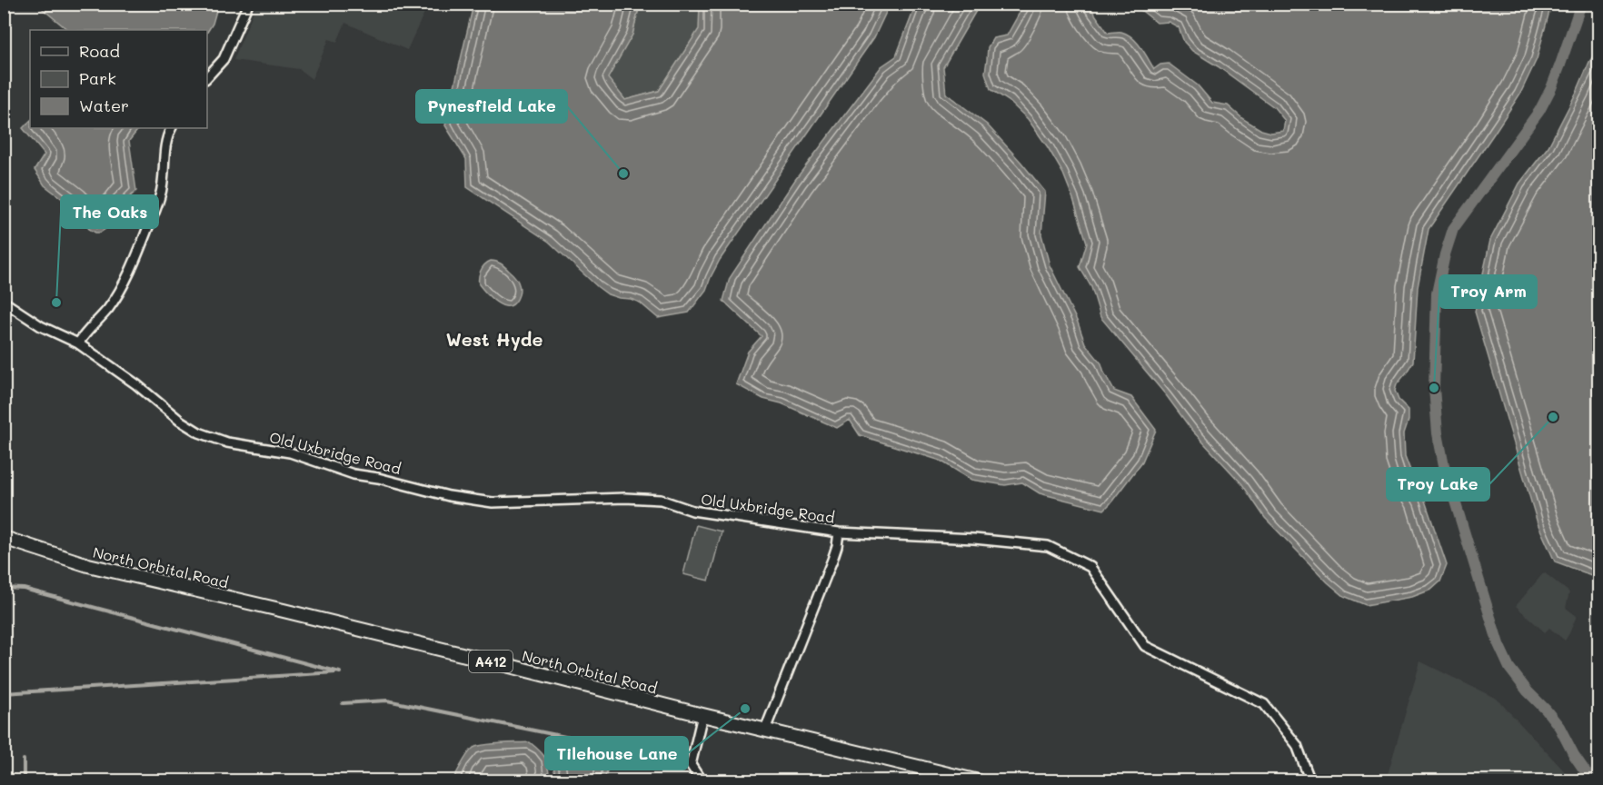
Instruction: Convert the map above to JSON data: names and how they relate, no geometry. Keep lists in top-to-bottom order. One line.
{"streets":{"main road":["North Orbital Road","A412"],"street":["Old Uxbridge Road"]},"districts":["West Hyde"],"places":["Pynesfield Lake","The Oaks","Troy Arm","Troy Lake","Tilehouse Lane"],"legend":["Road","Park","Water"]}
